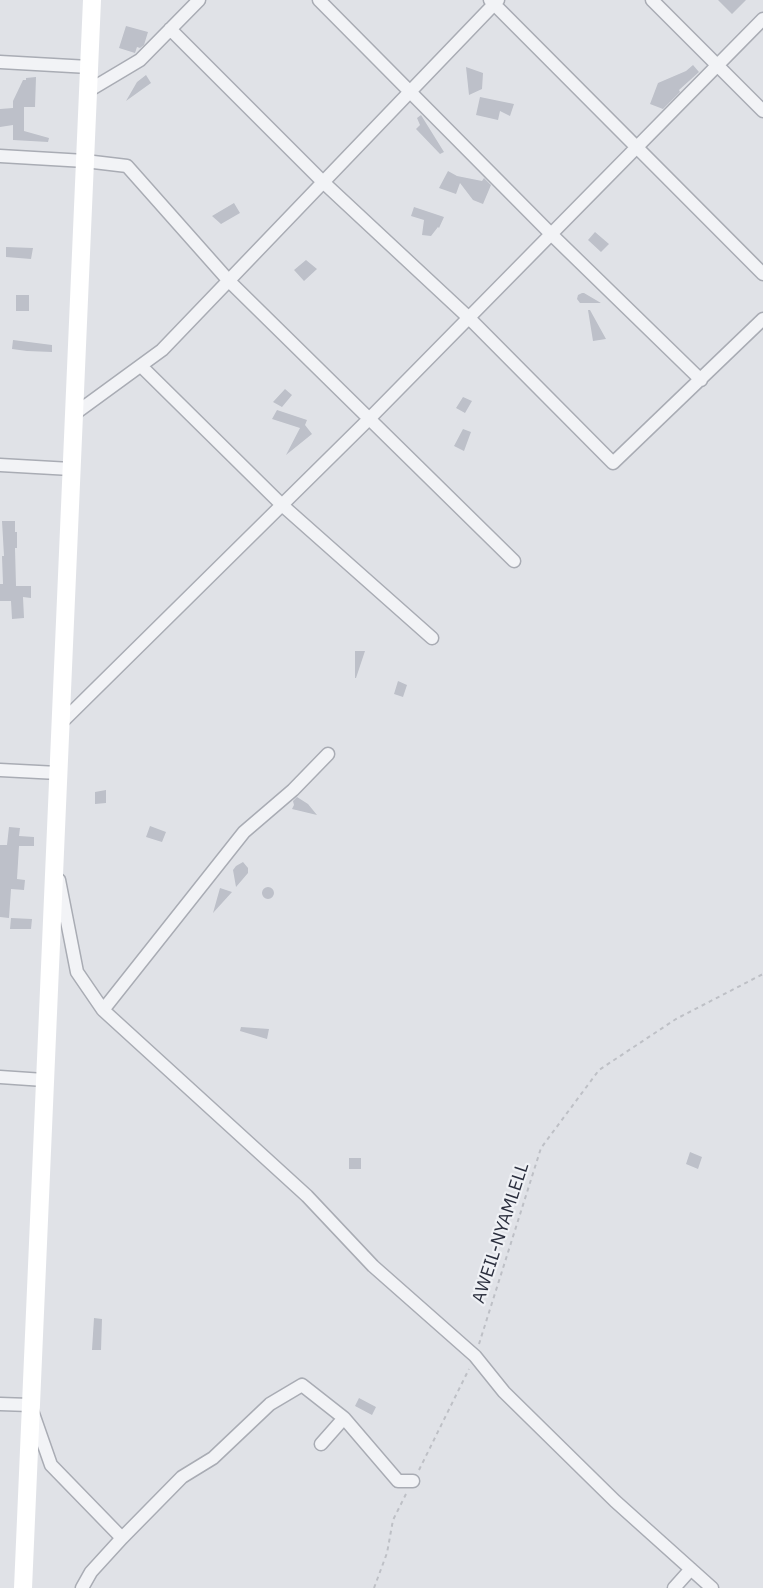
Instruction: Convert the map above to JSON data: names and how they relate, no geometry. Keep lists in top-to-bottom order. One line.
{"streets":{"path":["AWEIL-NYAMLELL"]}}
